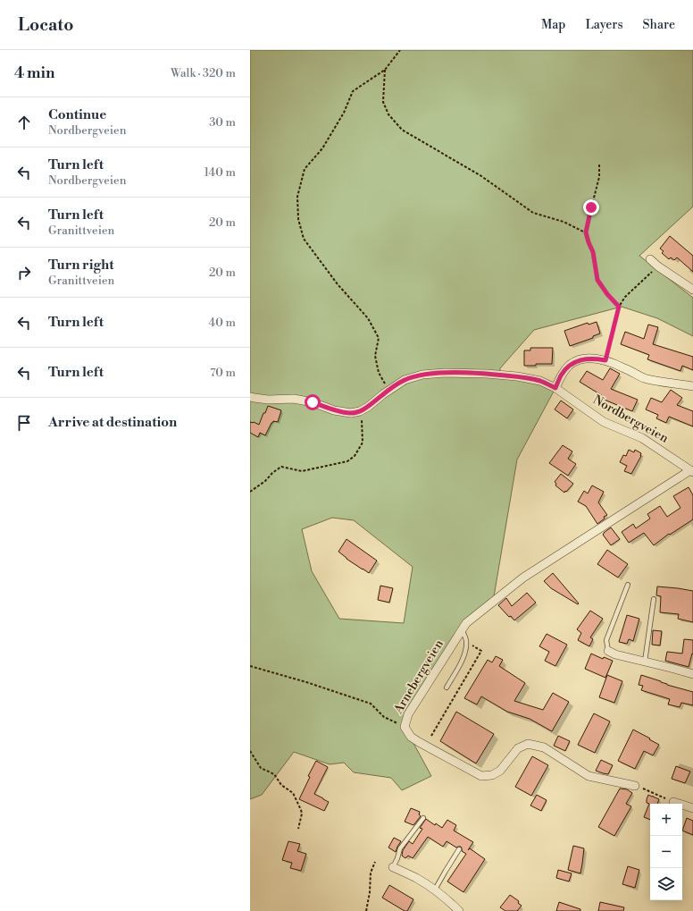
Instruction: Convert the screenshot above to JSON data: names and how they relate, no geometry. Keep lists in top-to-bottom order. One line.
{"streets":{"street":["Nordbergveien","Arnebergveien"]},"crossings":[["Nordbergveien","Arnebergveien"]],"page":{"header":"Locato","nav":["Map","Layers","Share"],"heading":["4 min","Walk · 320 m"],"list":[["Continue","Nordbergveien","30 m"],["Turn left","Nordbergveien","140 m"],["Turn left","Granittveien","20 m"],["Turn right","Granittveien","20 m"],["Turn left","40 m"],["Turn left","70 m"],"Arrive at destination"],"map_buttons":["+","−"]}}
